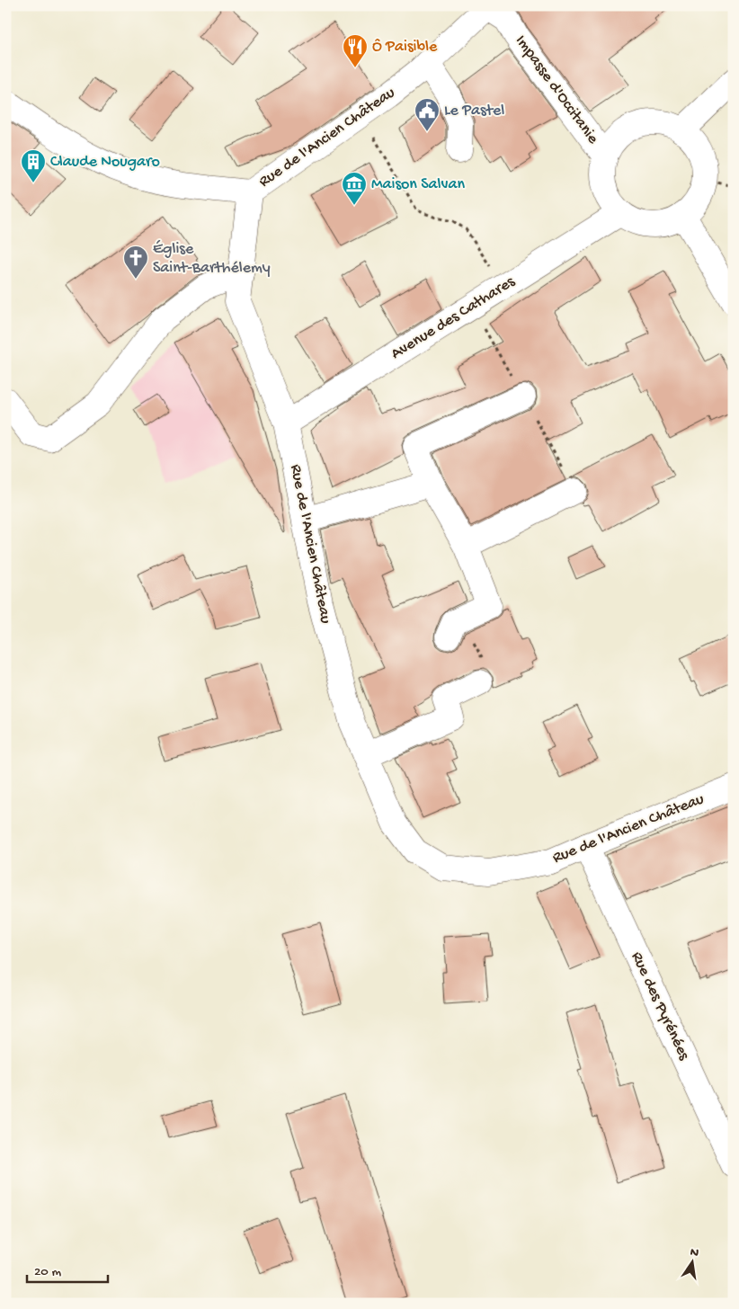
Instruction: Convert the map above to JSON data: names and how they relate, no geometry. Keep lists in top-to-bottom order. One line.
{"streets":{"street":["Impasse d'Occitanie","Rue de l'Ancien Château","Avenue des Cathares","Rue des Pyrénées"]},"crossings":[["Impasse d'Occitanie","Rue de l'Ancien Château"],["Impasse d'Occitanie","Avenue des Cathares"],["Rue de l'Ancien Château","Avenue des Cathares"],["Rue de l'Ancien Château","Rue des Pyrénées"]],"places":{"restaurant":["Ô Paisible"],"public building":["Le Pastel"],"building":["Claude Nougaro"],"museum":["Maison Salvan"],"church":["Église Saint-Barthélemy"]},"scale_bar":"20 m","north":"top"}
